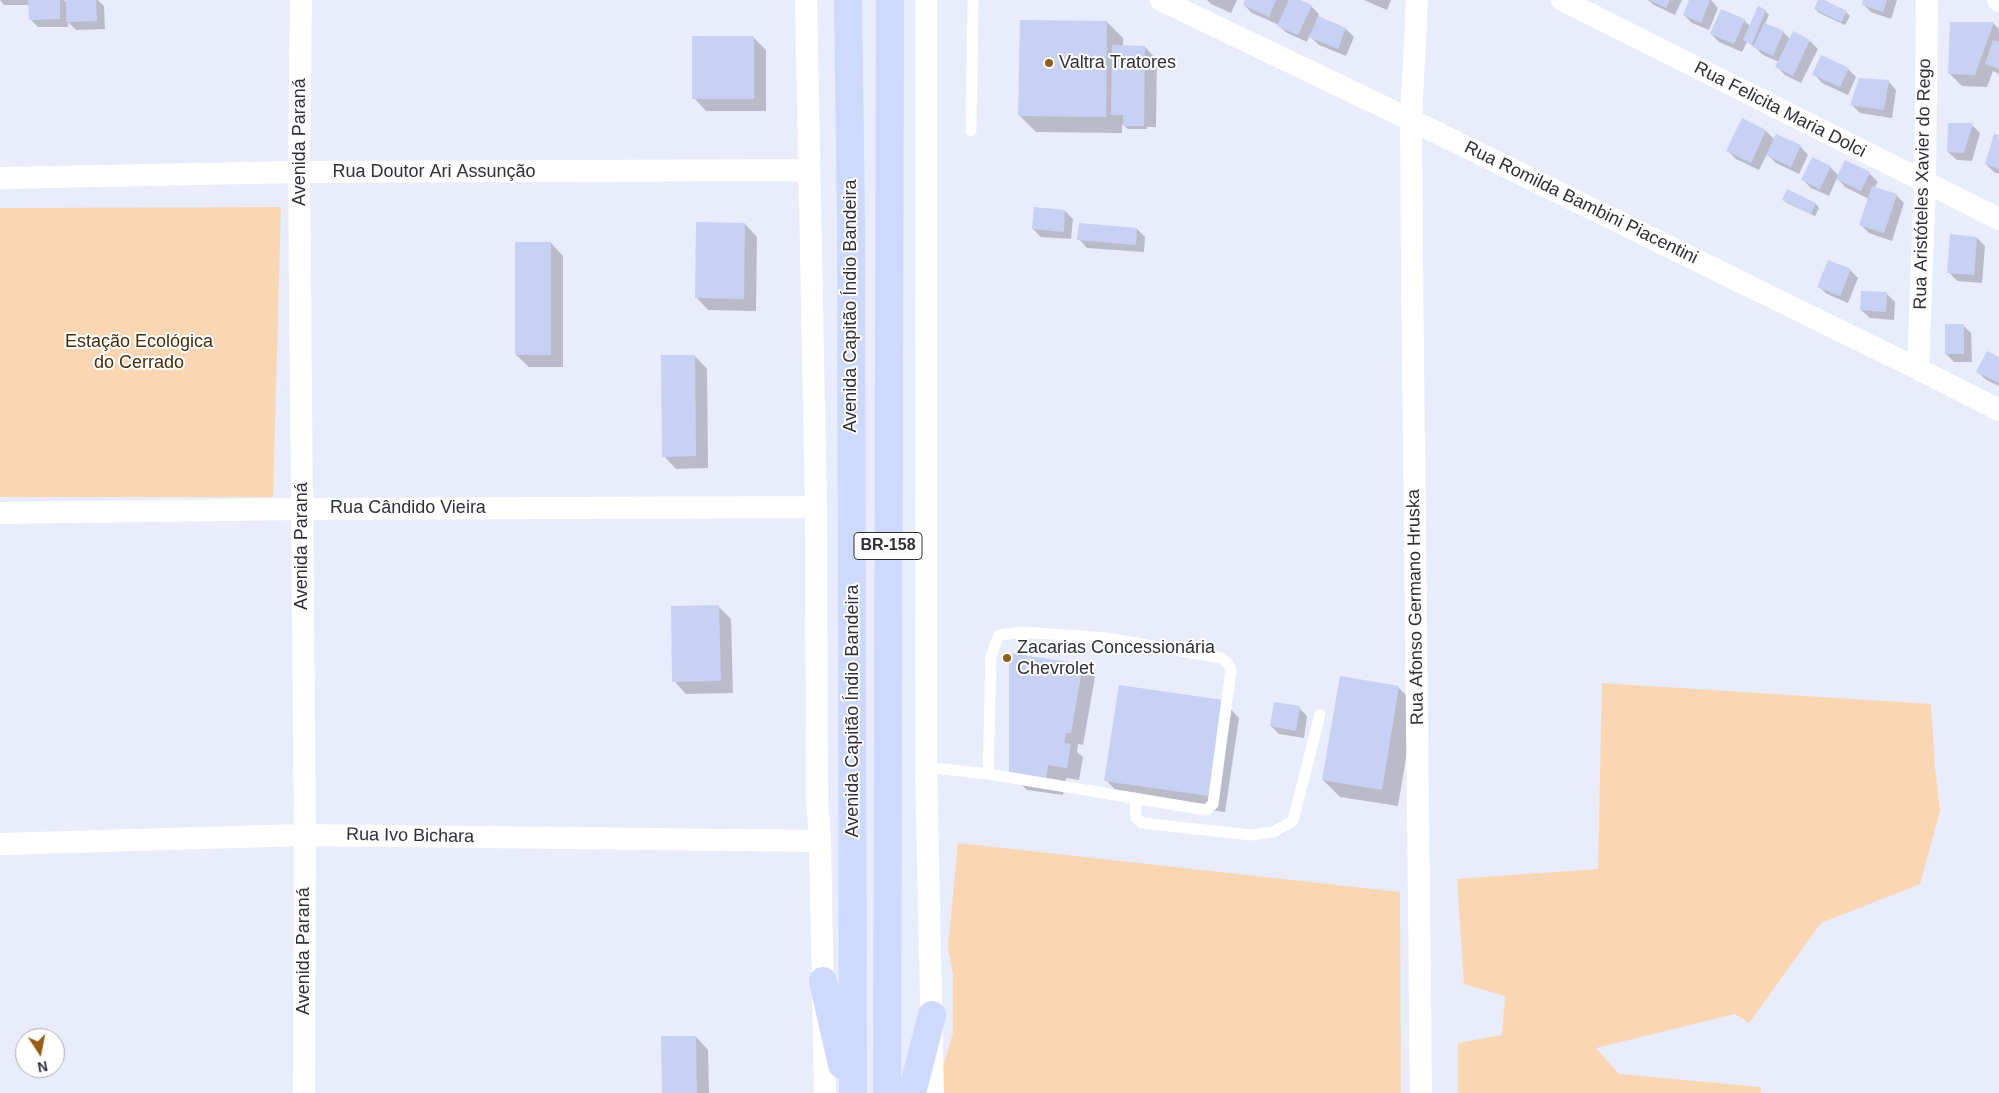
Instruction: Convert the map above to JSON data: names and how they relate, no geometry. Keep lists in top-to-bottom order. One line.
{"streets":{"main road":["Avenida Capitão Índio Bandeira","BR-158"],"street":["Rua Felicita Maria Dolci","Avenida Paraná","Rua Doutor Ari Assunção","Rua Aristóteles Xavier do Rego","Rua Romilda Bambini Piacentini","Rua Cândido Vieira","Rua Afonso Germano Hruska","Rua Ivo Bichara"]},"crossings":[["Rua Felicita Maria Dolci","Rua Aristóteles Xavier do Rego"],["Avenida Paraná","Rua Doutor Ari Assunção"],["Avenida Paraná","Rua Cândido Vieira"],["Avenida Paraná","Rua Ivo Bichara"],["Rua Aristóteles Xavier do Rego","Rua Romilda Bambini Piacentini"],["Rua Romilda Bambini Piacentini","Rua Afonso Germano Hruska"]],"parks":["Estação Ecológica do Cerrado"],"places":["Valtra Tratores","Zacarias Concessionária Chevrolet"],"north":"bottom"}
